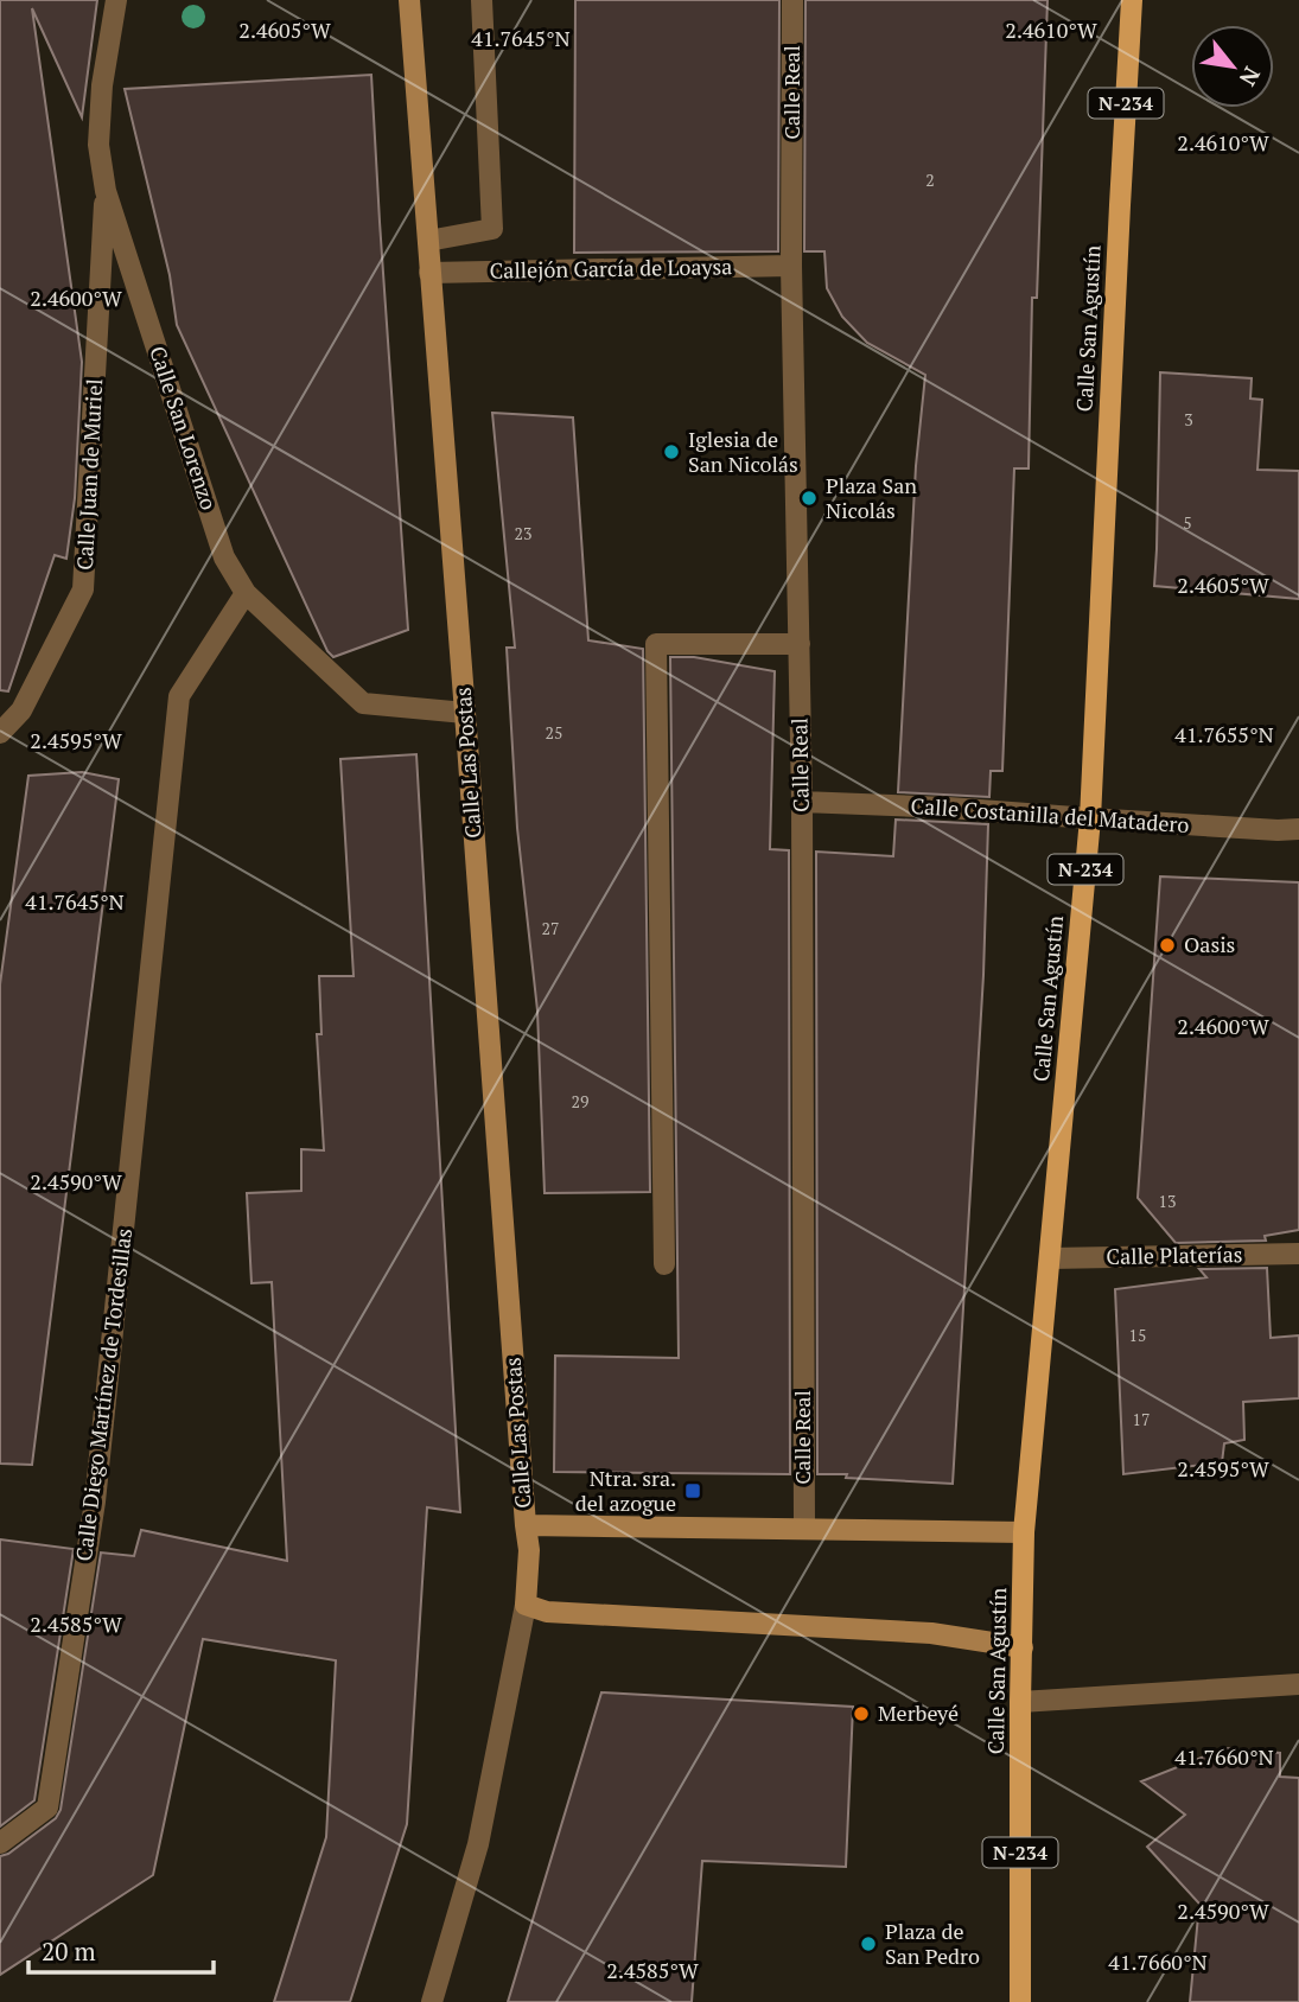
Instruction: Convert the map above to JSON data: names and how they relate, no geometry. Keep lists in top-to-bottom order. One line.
{"streets":{"main road":["N-234","Calle San Agustín"],"street":["Calle Real","Callejón García de Loaysa","Calle San Lorenzo","Calle Juan de Muriel","Calle Las Postas","Calle Costanilla del Matadero","Calle Platerías","Calle Diego Martínez de Tordesillas"]},"crossings":[["Calle Real","Callejón García de Loaysa"],["Calle Real","Calle Las Postas"],["Calle Real","Calle Costanilla del Matadero"],["Callejón García de Loaysa","Calle Las Postas"],["Calle San Agustín","Calle Las Postas"],["Calle San Agustín","Calle Costanilla del Matadero"],["Calle San Agustín","Calle Platerías"],["Calle San Lorenzo","Calle Juan de Muriel"],["Calle San Lorenzo","Calle Las Postas"],["Calle San Lorenzo","Calle Diego Martínez de Tordesillas"]],"places":{"other":["Iglesia de San Nicolás","Plaza San Nicolás","Oasis","Merbeyé","Plaza de San Pedro"],"transit":["Ntra. sra. del azogue"]},"house_numbers":["2","3","5","23","25","27","29","13","15","17"],"scale_bar":"20 m","north":"bottom right","coordinates":["2.4605°W","2.4610°W","41.7645°N","2.4600°W","41.7655°N","2.4595°W","2.4590°W","2.4585°W","41.7660°N"]}
